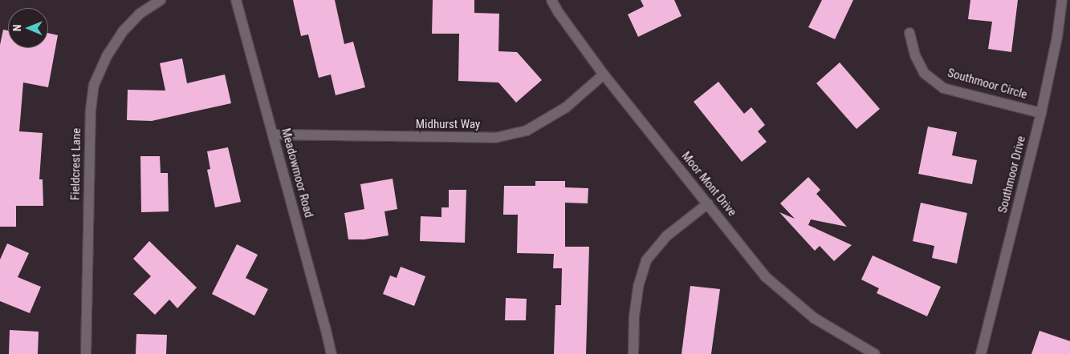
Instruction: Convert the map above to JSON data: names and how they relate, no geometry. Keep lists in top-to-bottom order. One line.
{"streets":{"street":["Southmoor Circle","Midhurst Way","Fieldcrest Lane","Meadowmoor Road","Southmoor Drive","Moor Mont Drive"]},"crossings":[["Southmoor Circle","Southmoor Drive"],["Midhurst Way","Meadowmoor Road"],["Midhurst Way","Moor Mont Drive"]],"north":"left"}
